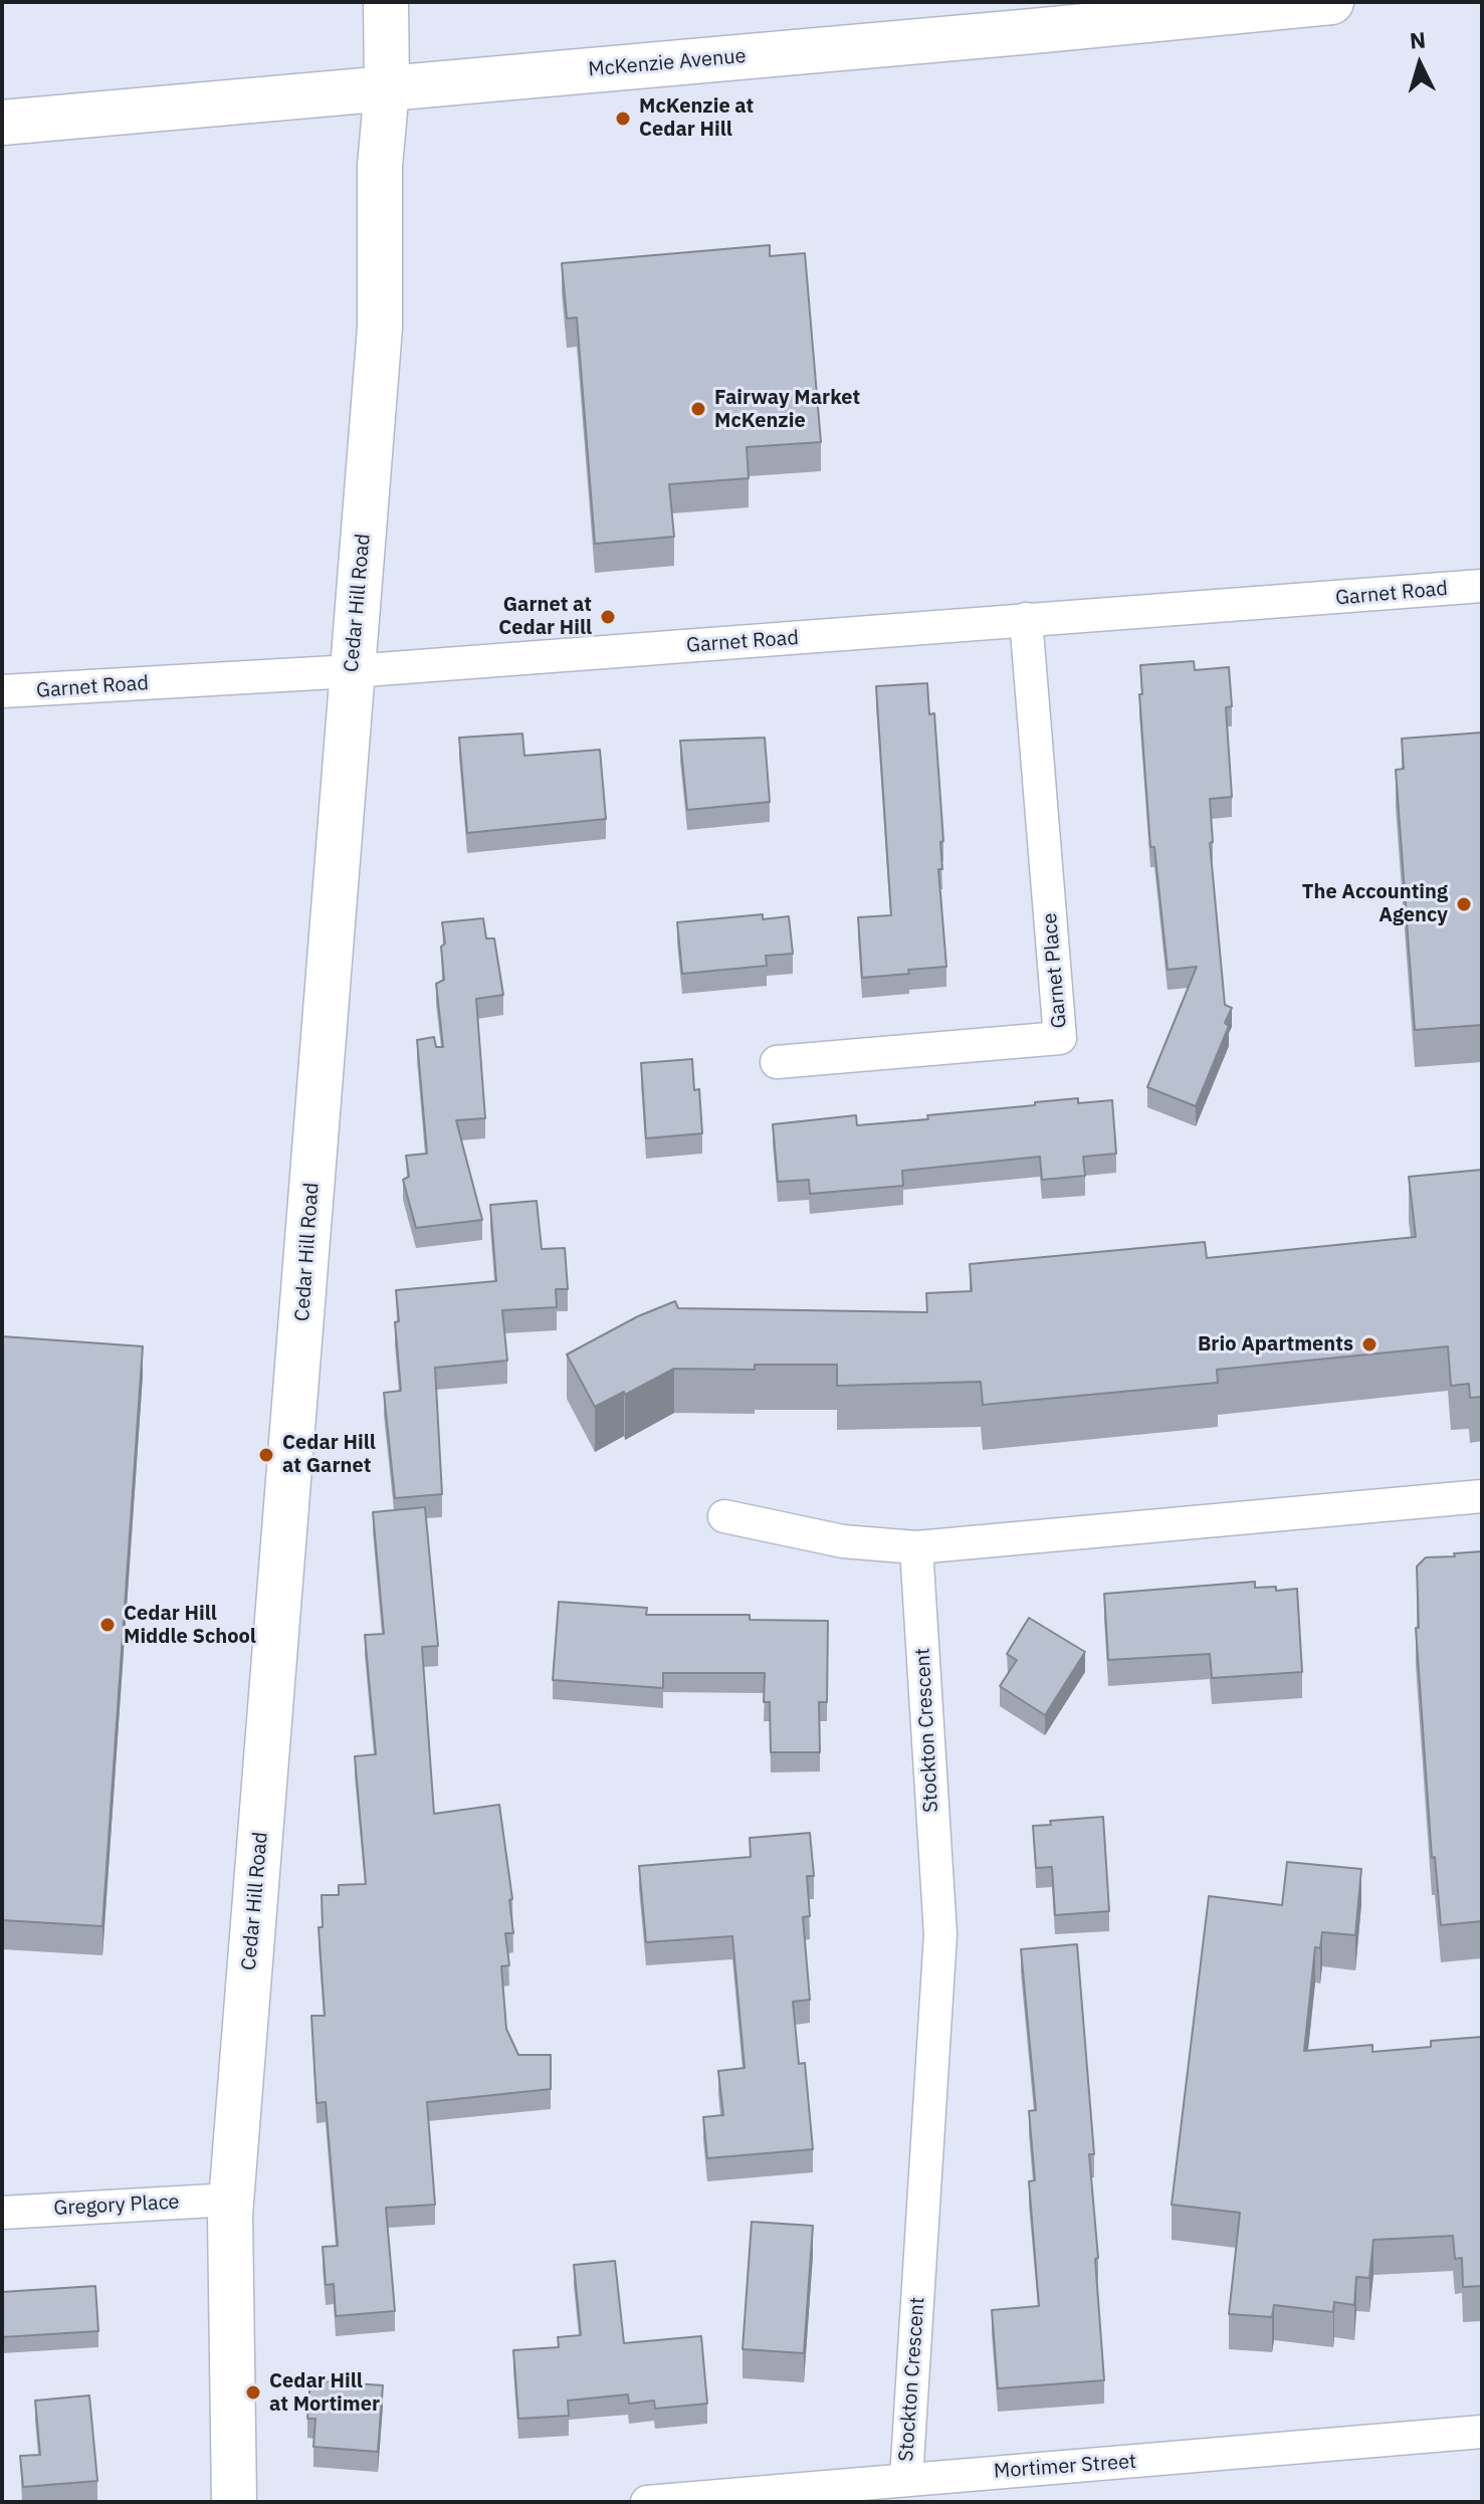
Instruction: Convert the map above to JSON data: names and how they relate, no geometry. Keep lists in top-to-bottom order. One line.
{"streets":{"street":["McKenzie Avenue","Garnet Road","Cedar Hill Road","Garnet Place","Stockton Crescent","Gregory Place","Mortimer Street"]},"crossings":[["McKenzie Avenue","Cedar Hill Road"],["Garnet Road","Cedar Hill Road"],["Garnet Road","Garnet Place"],["Cedar Hill Road","Gregory Place"],["Stockton Crescent","Mortimer Street"]],"places":["McKenzie at Cedar Hill","Fairway Market McKenzie","Garnet at Cedar Hill","The Accounting Agency","Brio Apartments","Cedar Hill at Garnet","Cedar Hill Middle School","Cedar Hill at Mortimer"],"north":"top"}
